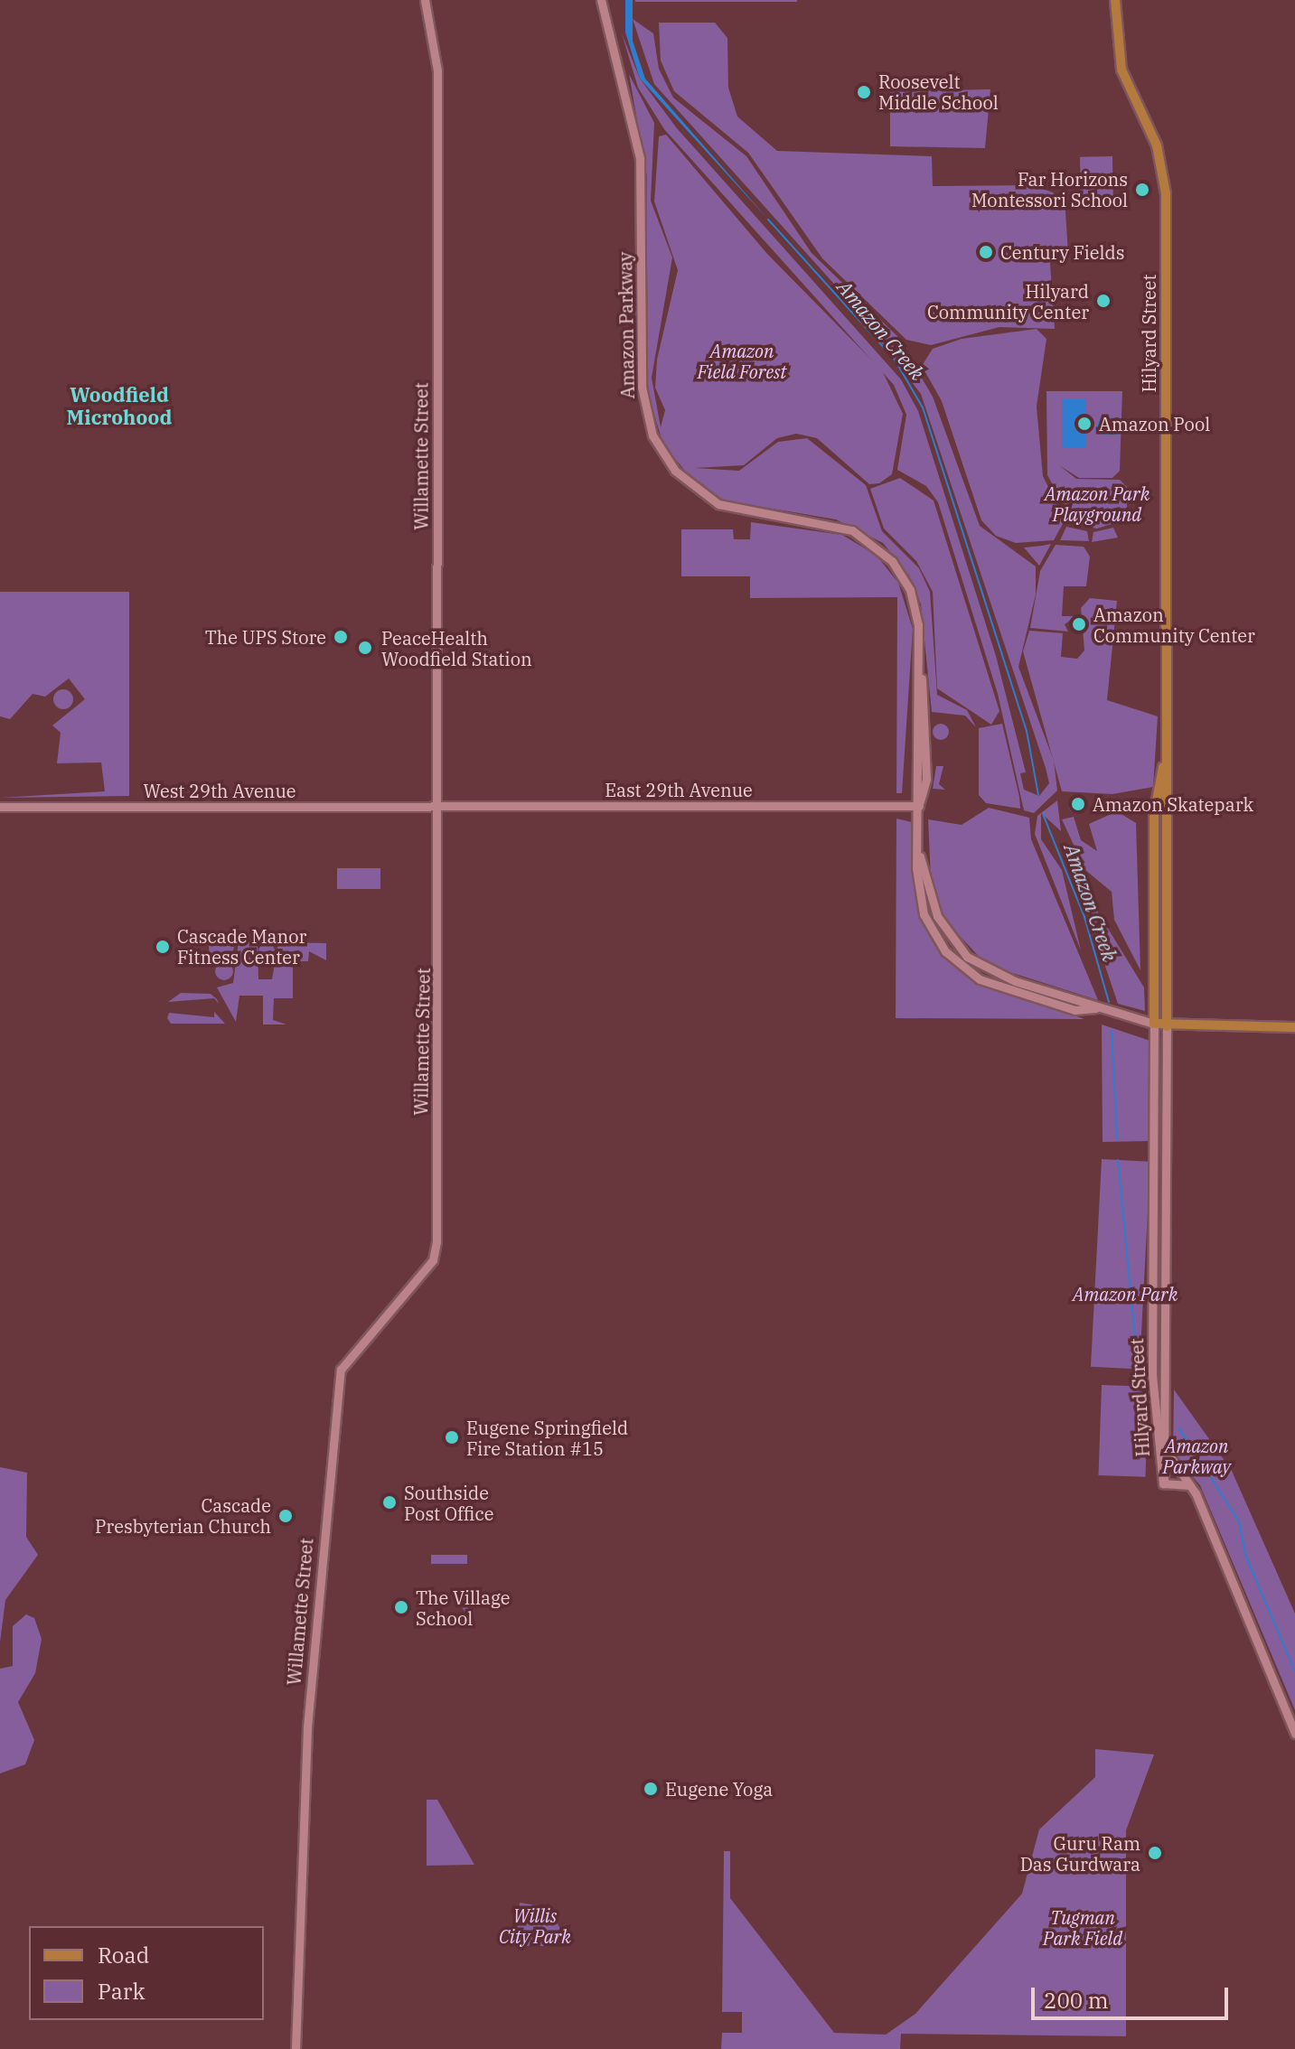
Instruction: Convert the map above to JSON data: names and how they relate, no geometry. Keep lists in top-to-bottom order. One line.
{"streets":{"main road":["Amazon Parkway","Hilyard Street","Willamette Street","East 29th Avenue","West 29th Avenue"]},"crossings":[["Amazon Parkway","Hilyard Street"],["Amazon Parkway","East 29th Avenue"],["Willamette Street","East 29th Avenue"],["Willamette Street","West 29th Avenue"],["East 29th Avenue","West 29th Avenue"]],"districts":["Woodfield Microhood"],"water":["Amazon Creek"],"parks":["Amazon Field Forest","Amazon Park Playground","Amazon Park","Amazon Parkway","Willis City Park","Tugman Park Field"],"places":["Roosevelt Middle School","Far Horizons Montessori School","Century Fields","Hilyard Community Center","Amazon Pool","Amazon Community Center","The UPS Store","PeaceHealth Woodfield Station","Amazon Skatepark","Cascade Manor Fitness Center","Eugene Springfield Fire Station #15","Southside Post Office","Cascade Presbyterian Church","The Village School","Eugene Yoga","Guru Ram Das Gurdwara"],"legend":["Road","Park"],"scale_bar":"200 m"}
